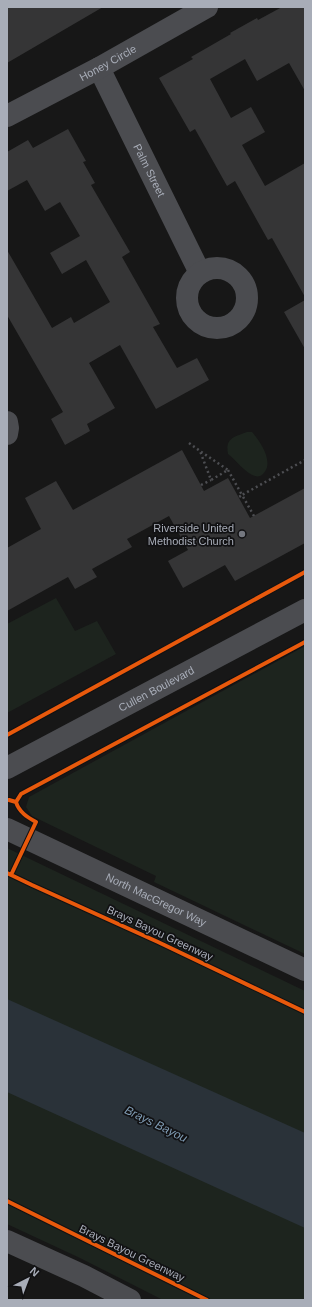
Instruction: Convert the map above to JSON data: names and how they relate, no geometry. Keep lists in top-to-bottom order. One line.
{"streets":{"street":["Honey Circle","Palm Street","Cullen Boulevard","North MacGregor Way"],"cycle path":["Brays Bayou Greenway"]},"crossings":[["Honey Circle","Palm Street"]],"water":["Brays Bayou"],"places":["Riverside United Methodist Church"],"north":"top right"}
